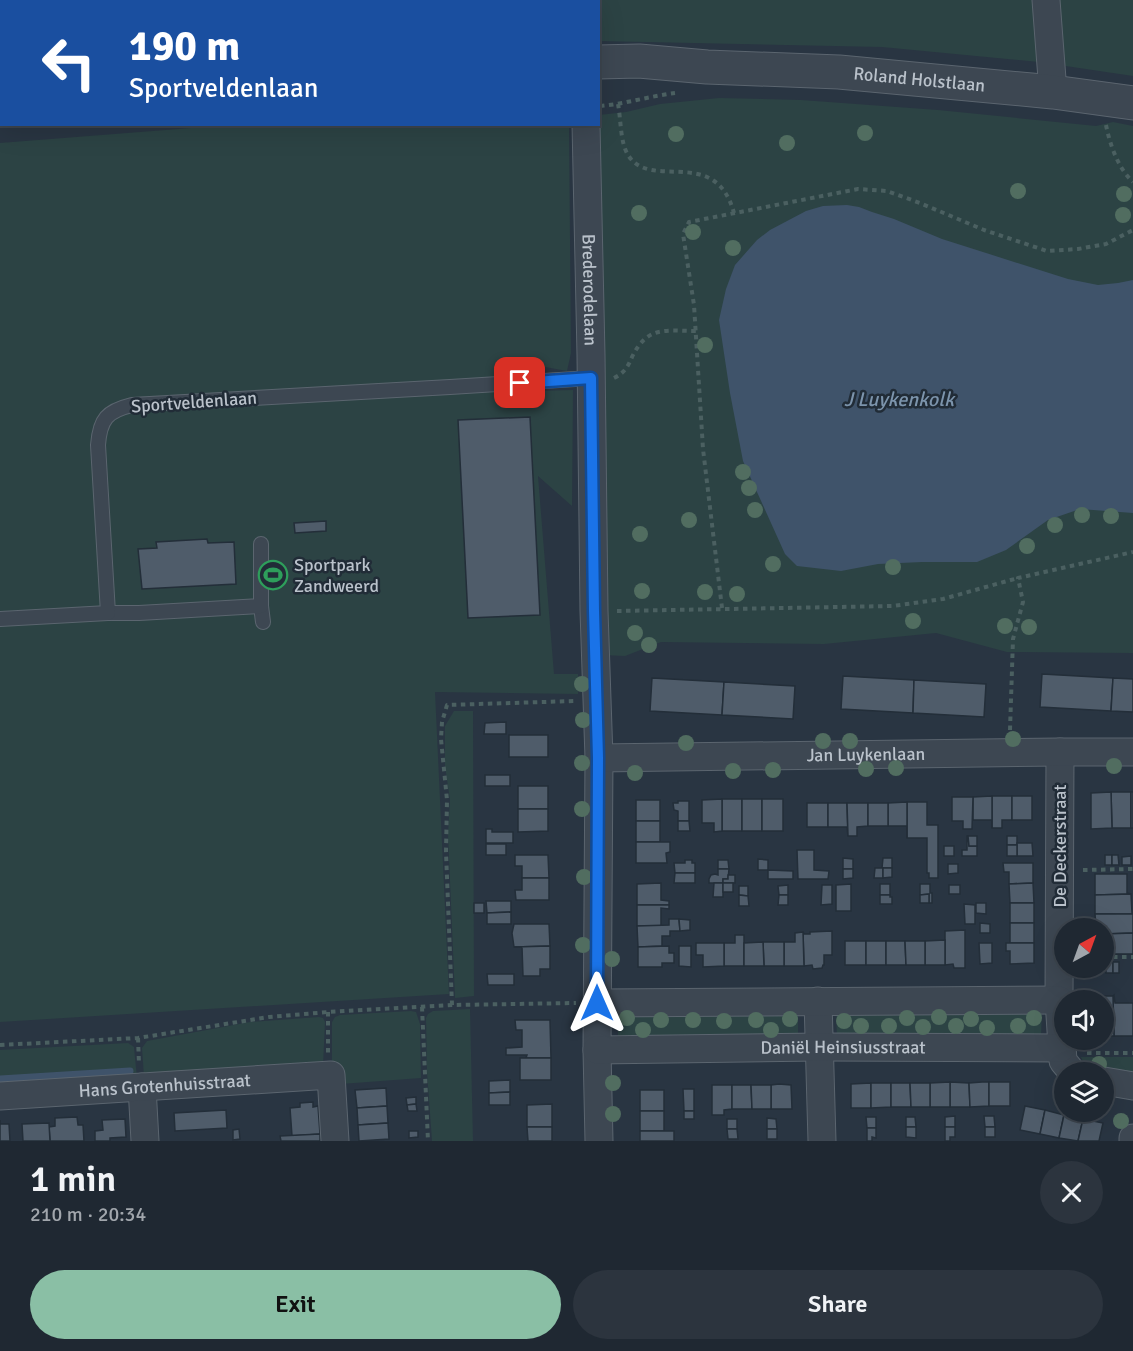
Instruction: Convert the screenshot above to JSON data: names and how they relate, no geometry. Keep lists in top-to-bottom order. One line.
{"streets":{"street":["Roland Holstlaan","Brederodelaan","Jan Luykenlaan","De Deckerstraat","Daniël Heinsiusstraat","Hans Grotenhuisstraat"],"lane":["Sportveldenlaan"]},"crossings":[["Brederodelaan","Sportveldenlaan"],["Brederodelaan","Jan Luykenlaan"],["Brederodelaan","Daniël Heinsiusstraat"],["Jan Luykenlaan","De Deckerstraat"]],"water":["J Luykenkolk"],"places":{"sports":["Sportpark Zandweerd"]},"north":"top right","page":{"turn":["190 m","Sportveldenlaan"],"heading":["1 min","210 m · 20:34"],"buttons":["Exit","Share"]}}
